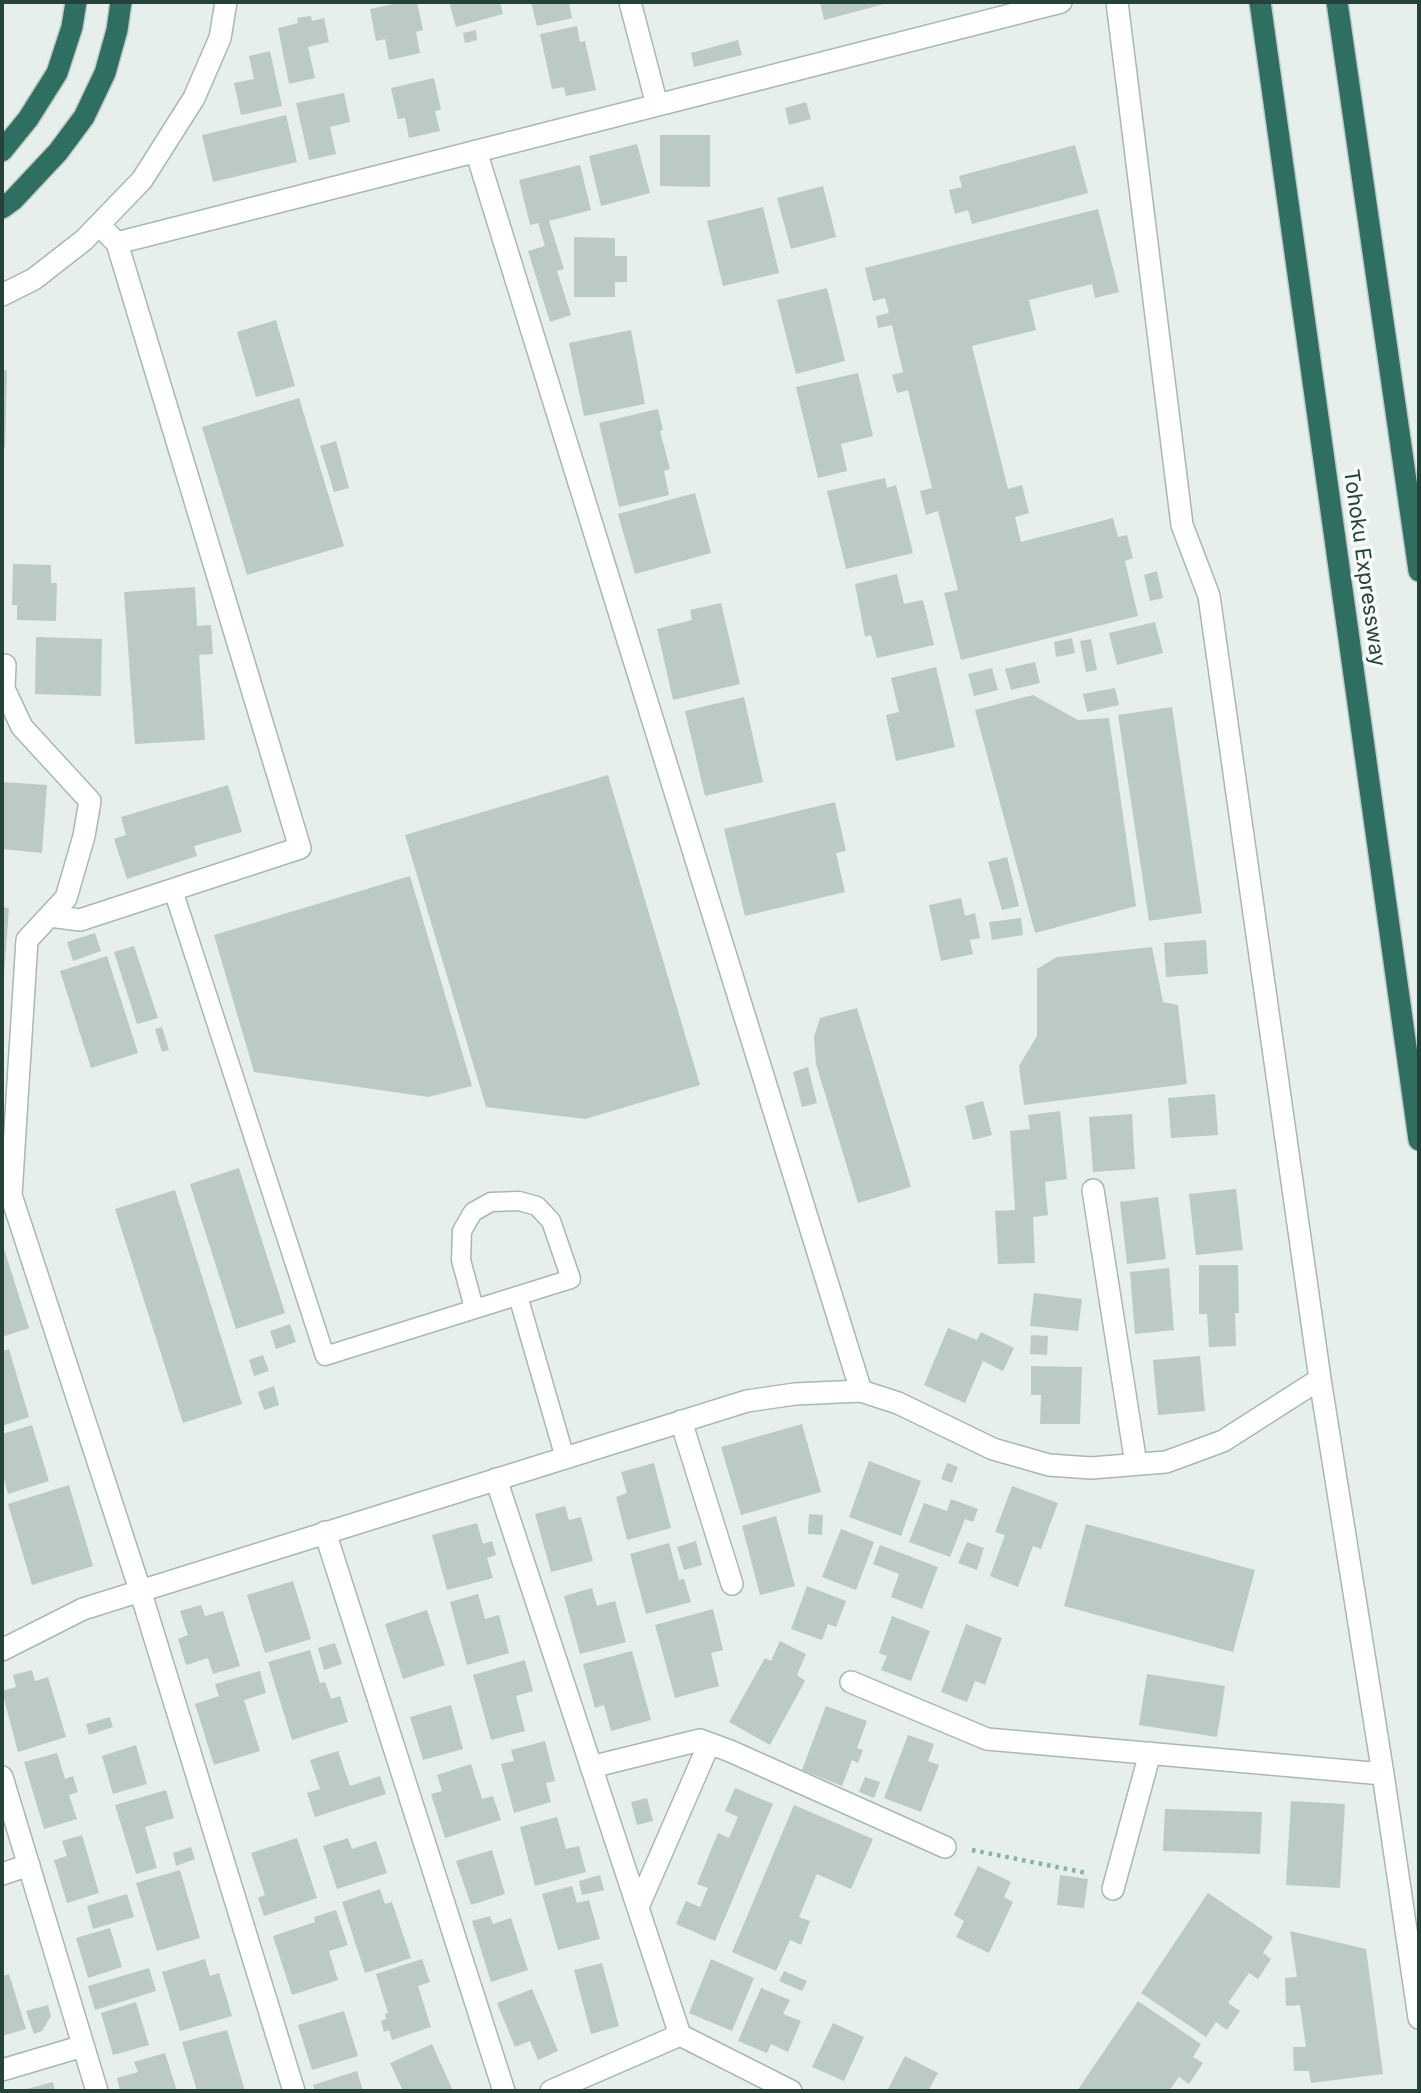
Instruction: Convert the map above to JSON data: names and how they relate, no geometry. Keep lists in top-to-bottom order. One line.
{"streets":{"highway":["Tohoku Expressway"]}}
